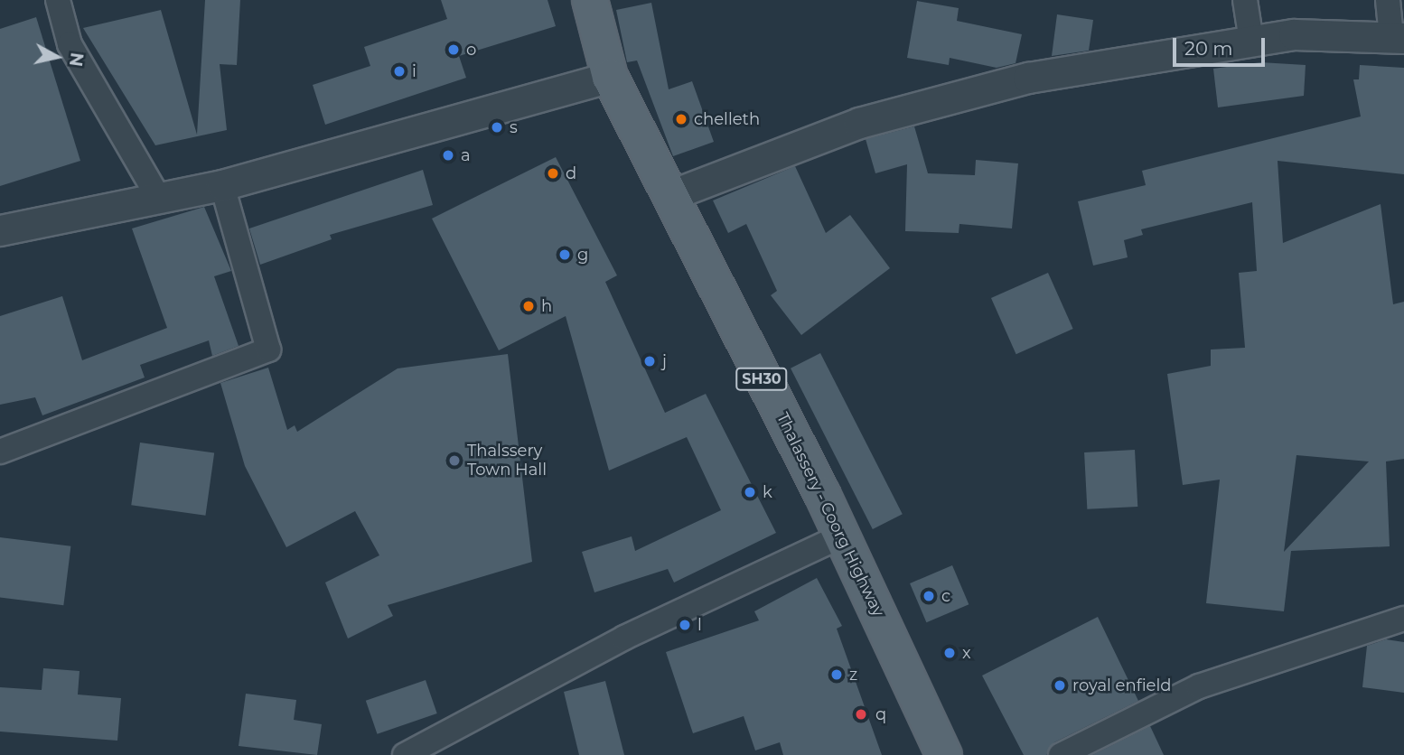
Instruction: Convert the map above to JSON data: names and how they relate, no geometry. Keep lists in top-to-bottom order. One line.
{"streets":{"main road":["SH30","Thalassery - Coorg Highway"]},"places":["o","i","chelleth","s","a","d","g","h","j","Thalssery Town Hall","k","c","l","x","z","royal enfield","q"],"scale_bar":"20 m","north":"right"}
